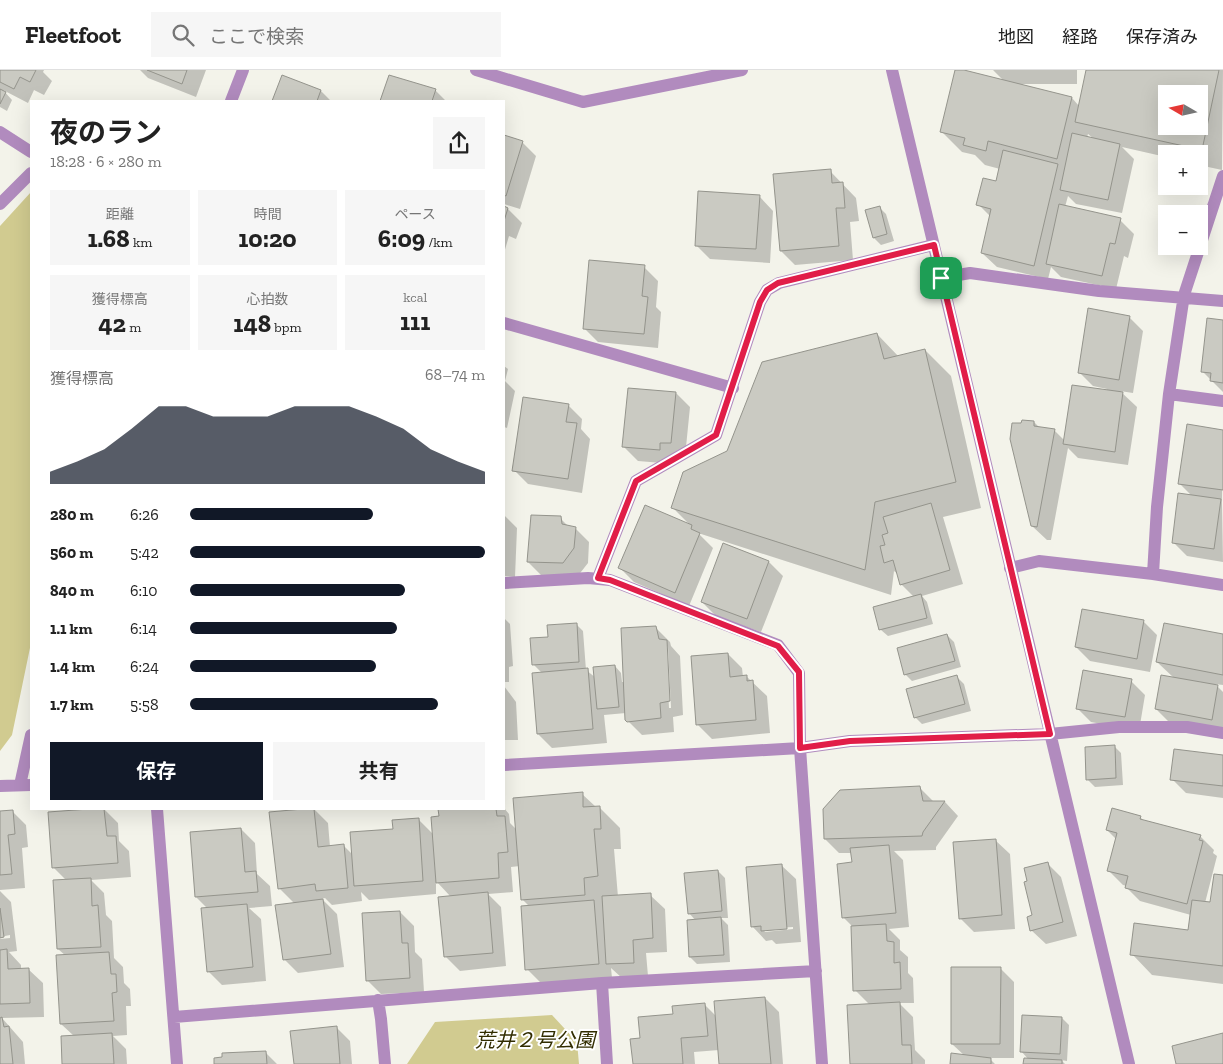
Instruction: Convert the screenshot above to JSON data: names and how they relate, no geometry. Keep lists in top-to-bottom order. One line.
{"parks":["荒井２号公園"],"north":"left","page":{"header":"Fleetfoot","search":"ここで検索","nav":["地図","経路","保存済み"],"map_buttons":["+","−"],"heading":["夜のラン","18:28 · 6 × 280 m"],"stats":[["距離","1.68 km"],["時間","10:20"],["ペース","6:09 /km"],["獲得標高","42 m"],["心拍数","148 bpm"],["kcal","111"]],"chart":["獲得標高","68–74 m"],"list":[{"name":"280 m","note":"6:26"},{"name":"560 m","note":"5:42"},{"name":"840 m","note":"6:10"},{"name":"1.1 km","note":"6:14"},{"name":"1.4 km","note":"6:24"},{"name":"1.7 km","note":"5:58"}],"buttons":["保存","共有"]}}
